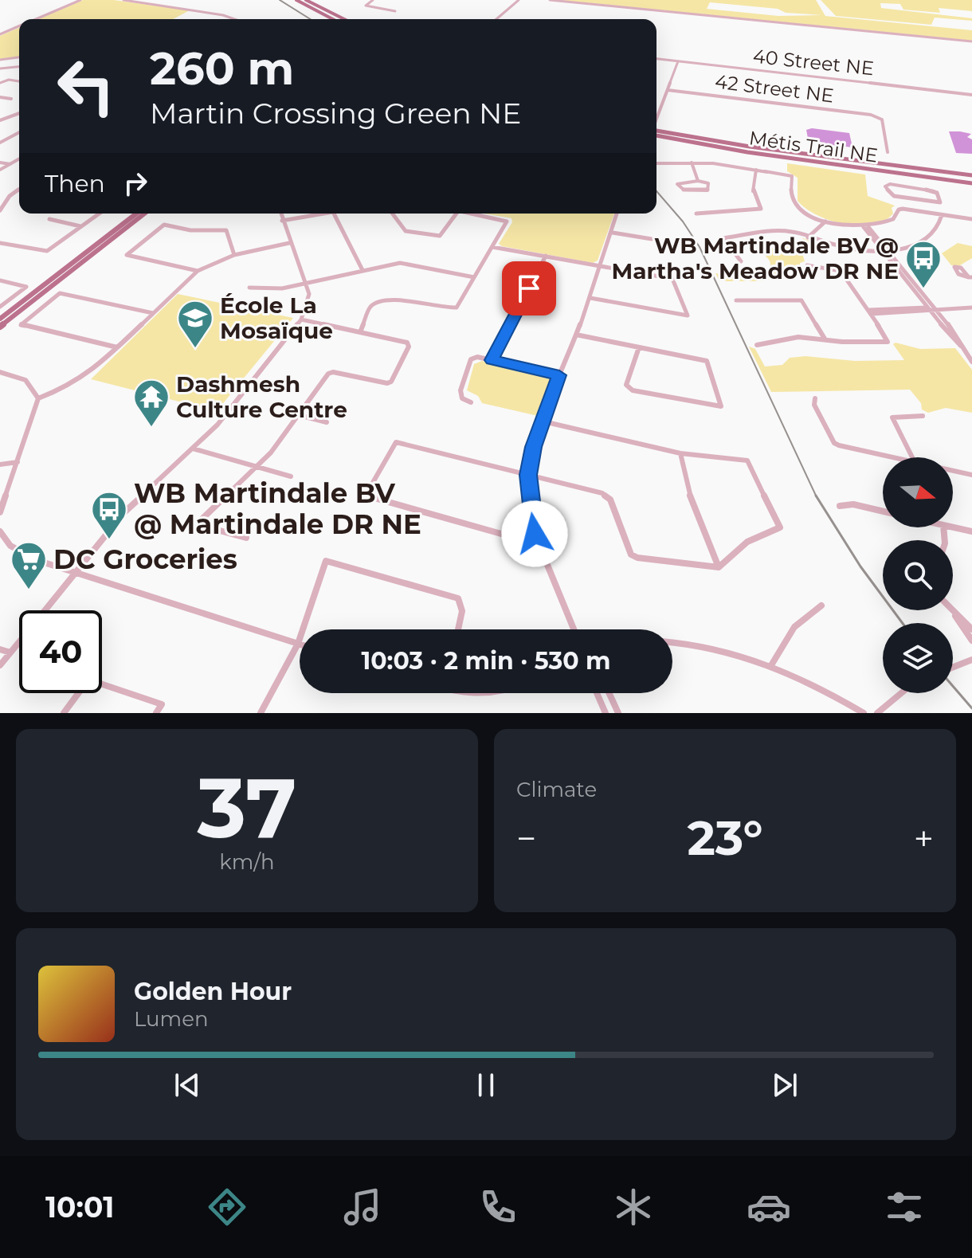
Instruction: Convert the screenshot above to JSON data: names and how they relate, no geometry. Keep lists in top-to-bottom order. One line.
{"streets":{"main road":["Métis Trail NE"],"street":["40 Street NE","42 Street NE"]},"places":{"bus stop":["WB Martindale BV @ Martha's Meadow DR NE","WB Martindale BV @ Martindale DR NE"],"school or university":["École La Mosaïque"],"temple":["Dashmesh Culture Centre"],"supermarket":["DC Groceries"]},"north":"right","page":{"turn":["260 m","Martin Crossing Green NE"],"then":"Then","limit":"40","trip":"10:03 · 2 min · 530 m","tile":[["37","km/h"],"Climate"],"heat":["−","23°","+"],"song":["Golden Hour","Lumen"],"tabs":"10:01"}}
